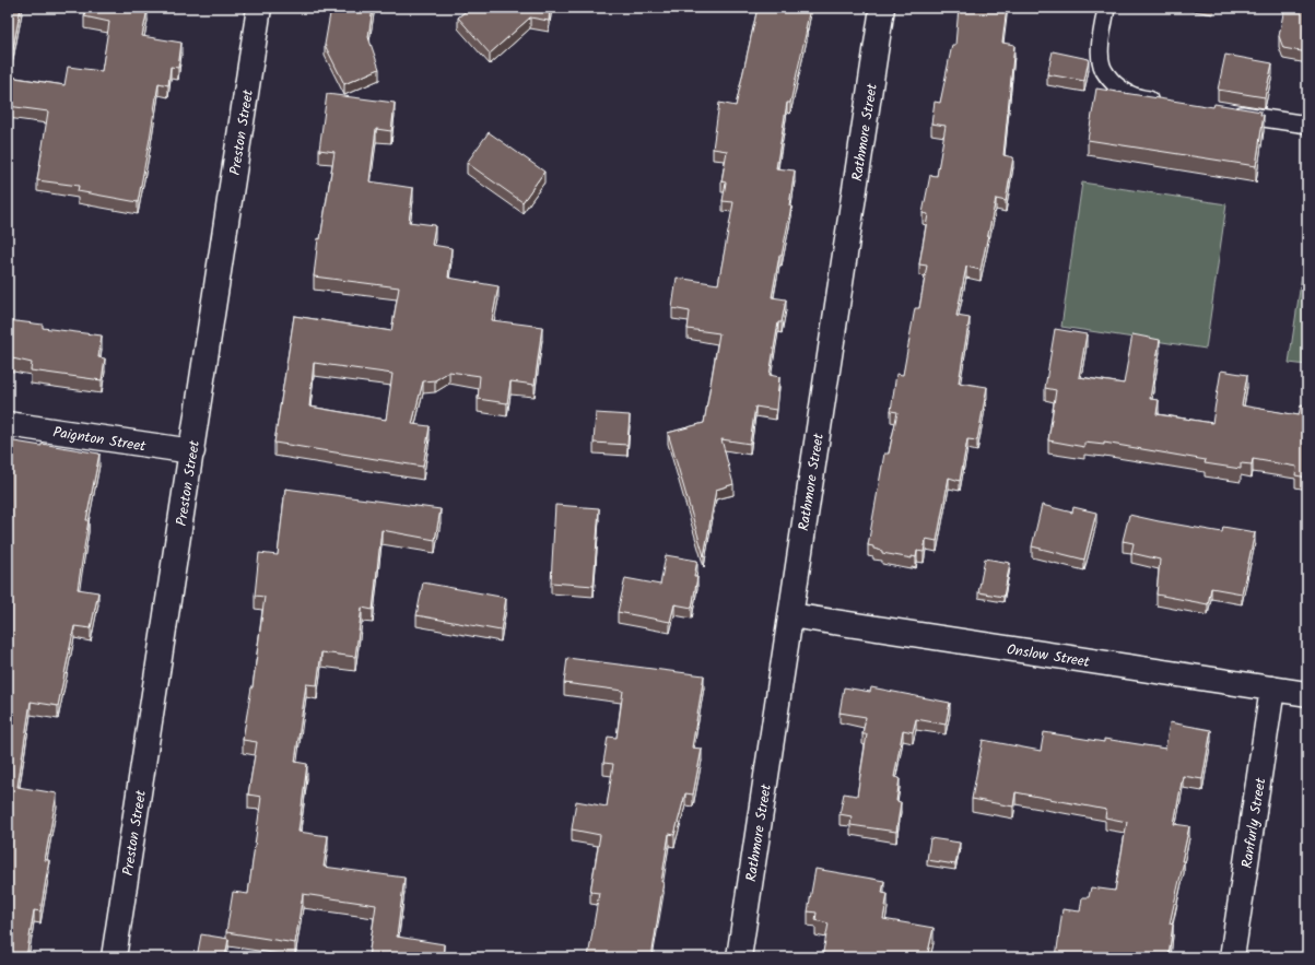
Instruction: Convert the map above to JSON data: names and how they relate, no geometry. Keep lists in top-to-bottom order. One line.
{"streets":{"street":["Preston Street","Rathmore Street","Paignton Street","Onslow Street","Ranfurly Street"]},"crossings":[["Preston Street","Paignton Street"],["Rathmore Street","Onslow Street"],["Onslow Street","Ranfurly Street"]]}
